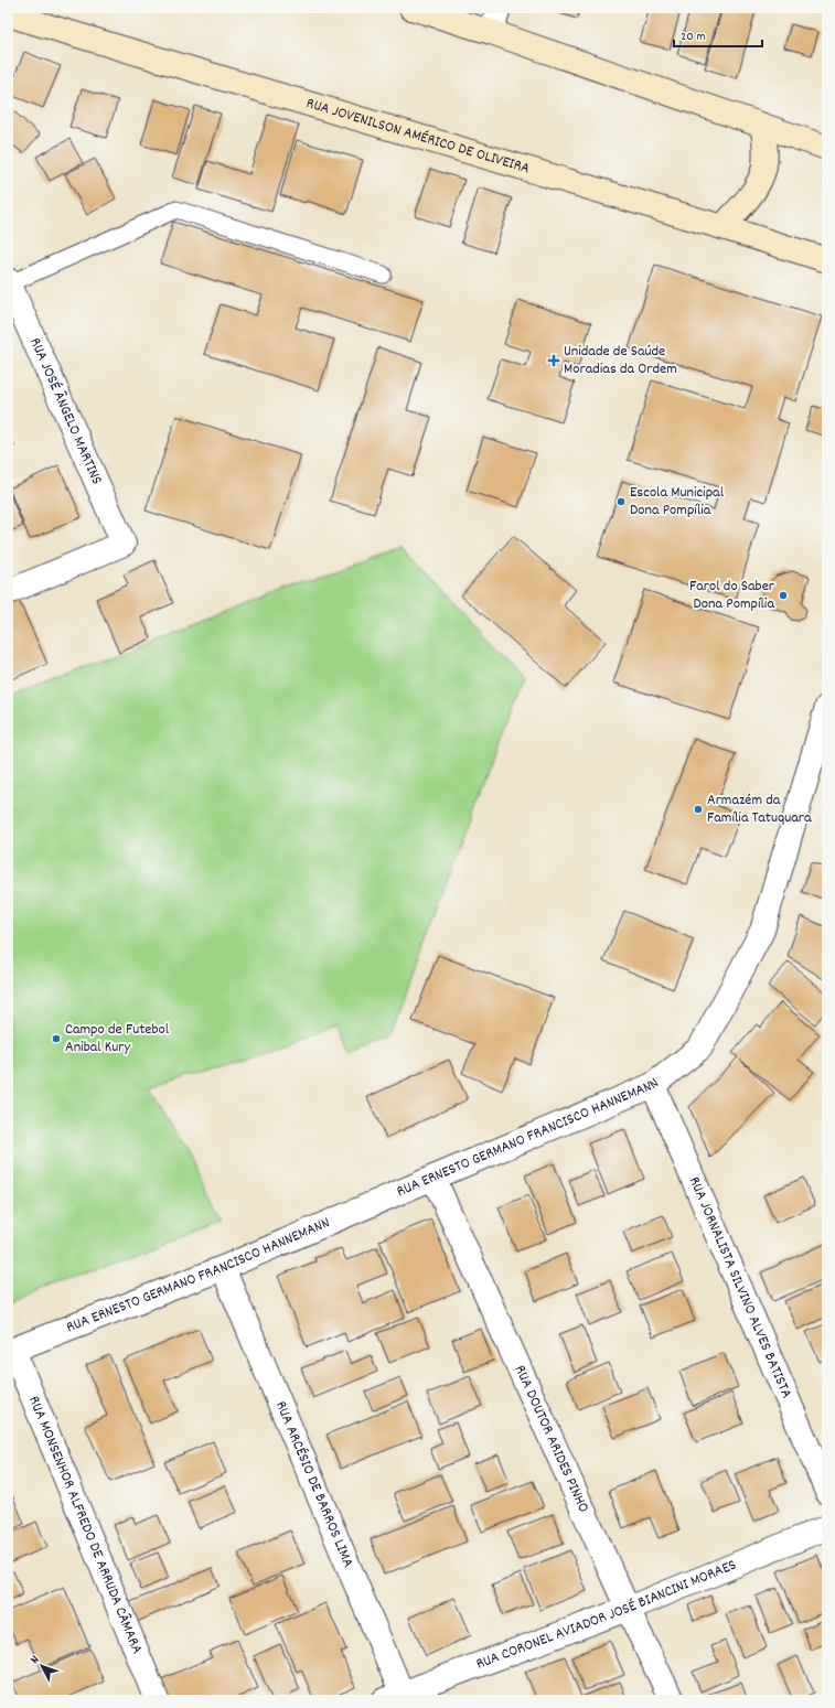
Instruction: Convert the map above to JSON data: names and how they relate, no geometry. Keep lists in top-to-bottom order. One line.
{"streets":{"main road":["RUA JOVENILSON AMÉRICO DE OLIVEIRA"],"street":["RUA JOSÉ ÂNGELO MARTINS","RUA ERNESTO GERMANO FRANCISCO HANNEMANN","RUA JORNALISTA SILVINO ALVES BATISTA","RUA DOUTOR ARIDES PINHO","RUA ARCÉSIO DE BARROS LIMA","RUA MONSENHOR ALFREDO DE ARRUDA CÂMARA","RUA CORONEL AVIADOR JOSÉ BIANCINI MORAES"]},"crossings":[["RUA ERNESTO GERMANO FRANCISCO HANNEMANN","RUA JORNALISTA SILVINO ALVES BATISTA"],["RUA ERNESTO GERMANO FRANCISCO HANNEMANN","RUA DOUTOR ARIDES PINHO"],["RUA ERNESTO GERMANO FRANCISCO HANNEMANN","RUA ARCÉSIO DE BARROS LIMA"],["RUA ERNESTO GERMANO FRANCISCO HANNEMANN","RUA MONSENHOR ALFREDO DE ARRUDA CÂMARA"],["RUA DOUTOR ARIDES PINHO","RUA CORONEL AVIADOR JOSÉ BIANCINI MORAES"],["RUA ARCÉSIO DE BARROS LIMA","RUA CORONEL AVIADOR JOSÉ BIANCINI MORAES"]],"places":{"health":["Unidade de Saúde Moradias da Ordem"],"other":["Escola Municipal Dona Pompília","Farol do Saber Dona Pompília","Armazém da Família Tatuquara","Campo de Futebol Anibal Kury"]},"scale_bar":"20 m","north":"top left"}
